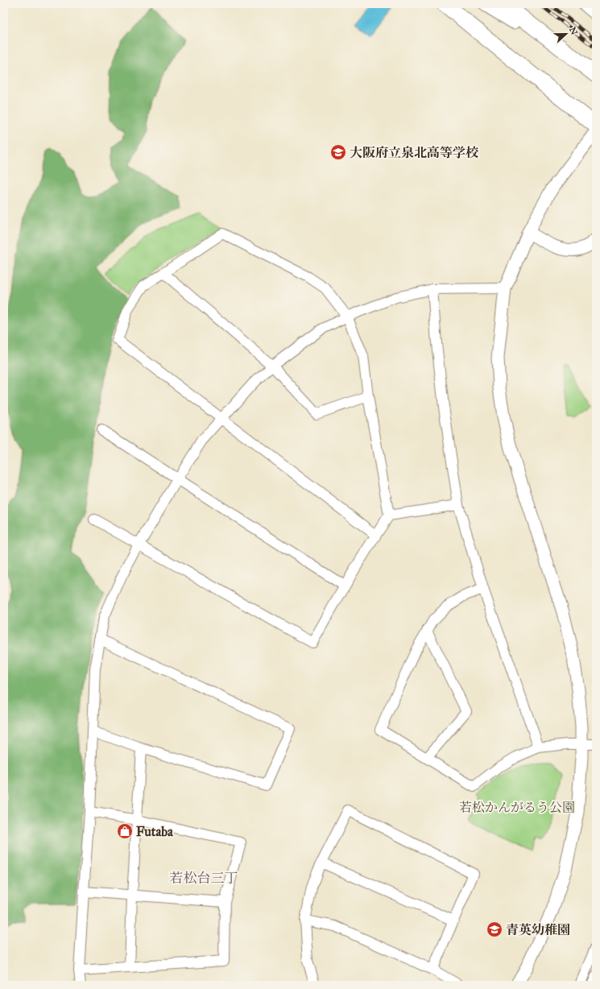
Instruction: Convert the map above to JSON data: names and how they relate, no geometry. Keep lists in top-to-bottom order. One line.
{"districts":["若松台三丁"],"parks":["若松かんがるう公園"],"places":{"school or university":["大阪府立泉北高等学校","青英幼稚園"],"shop":["Futaba"]},"north":"right"}
